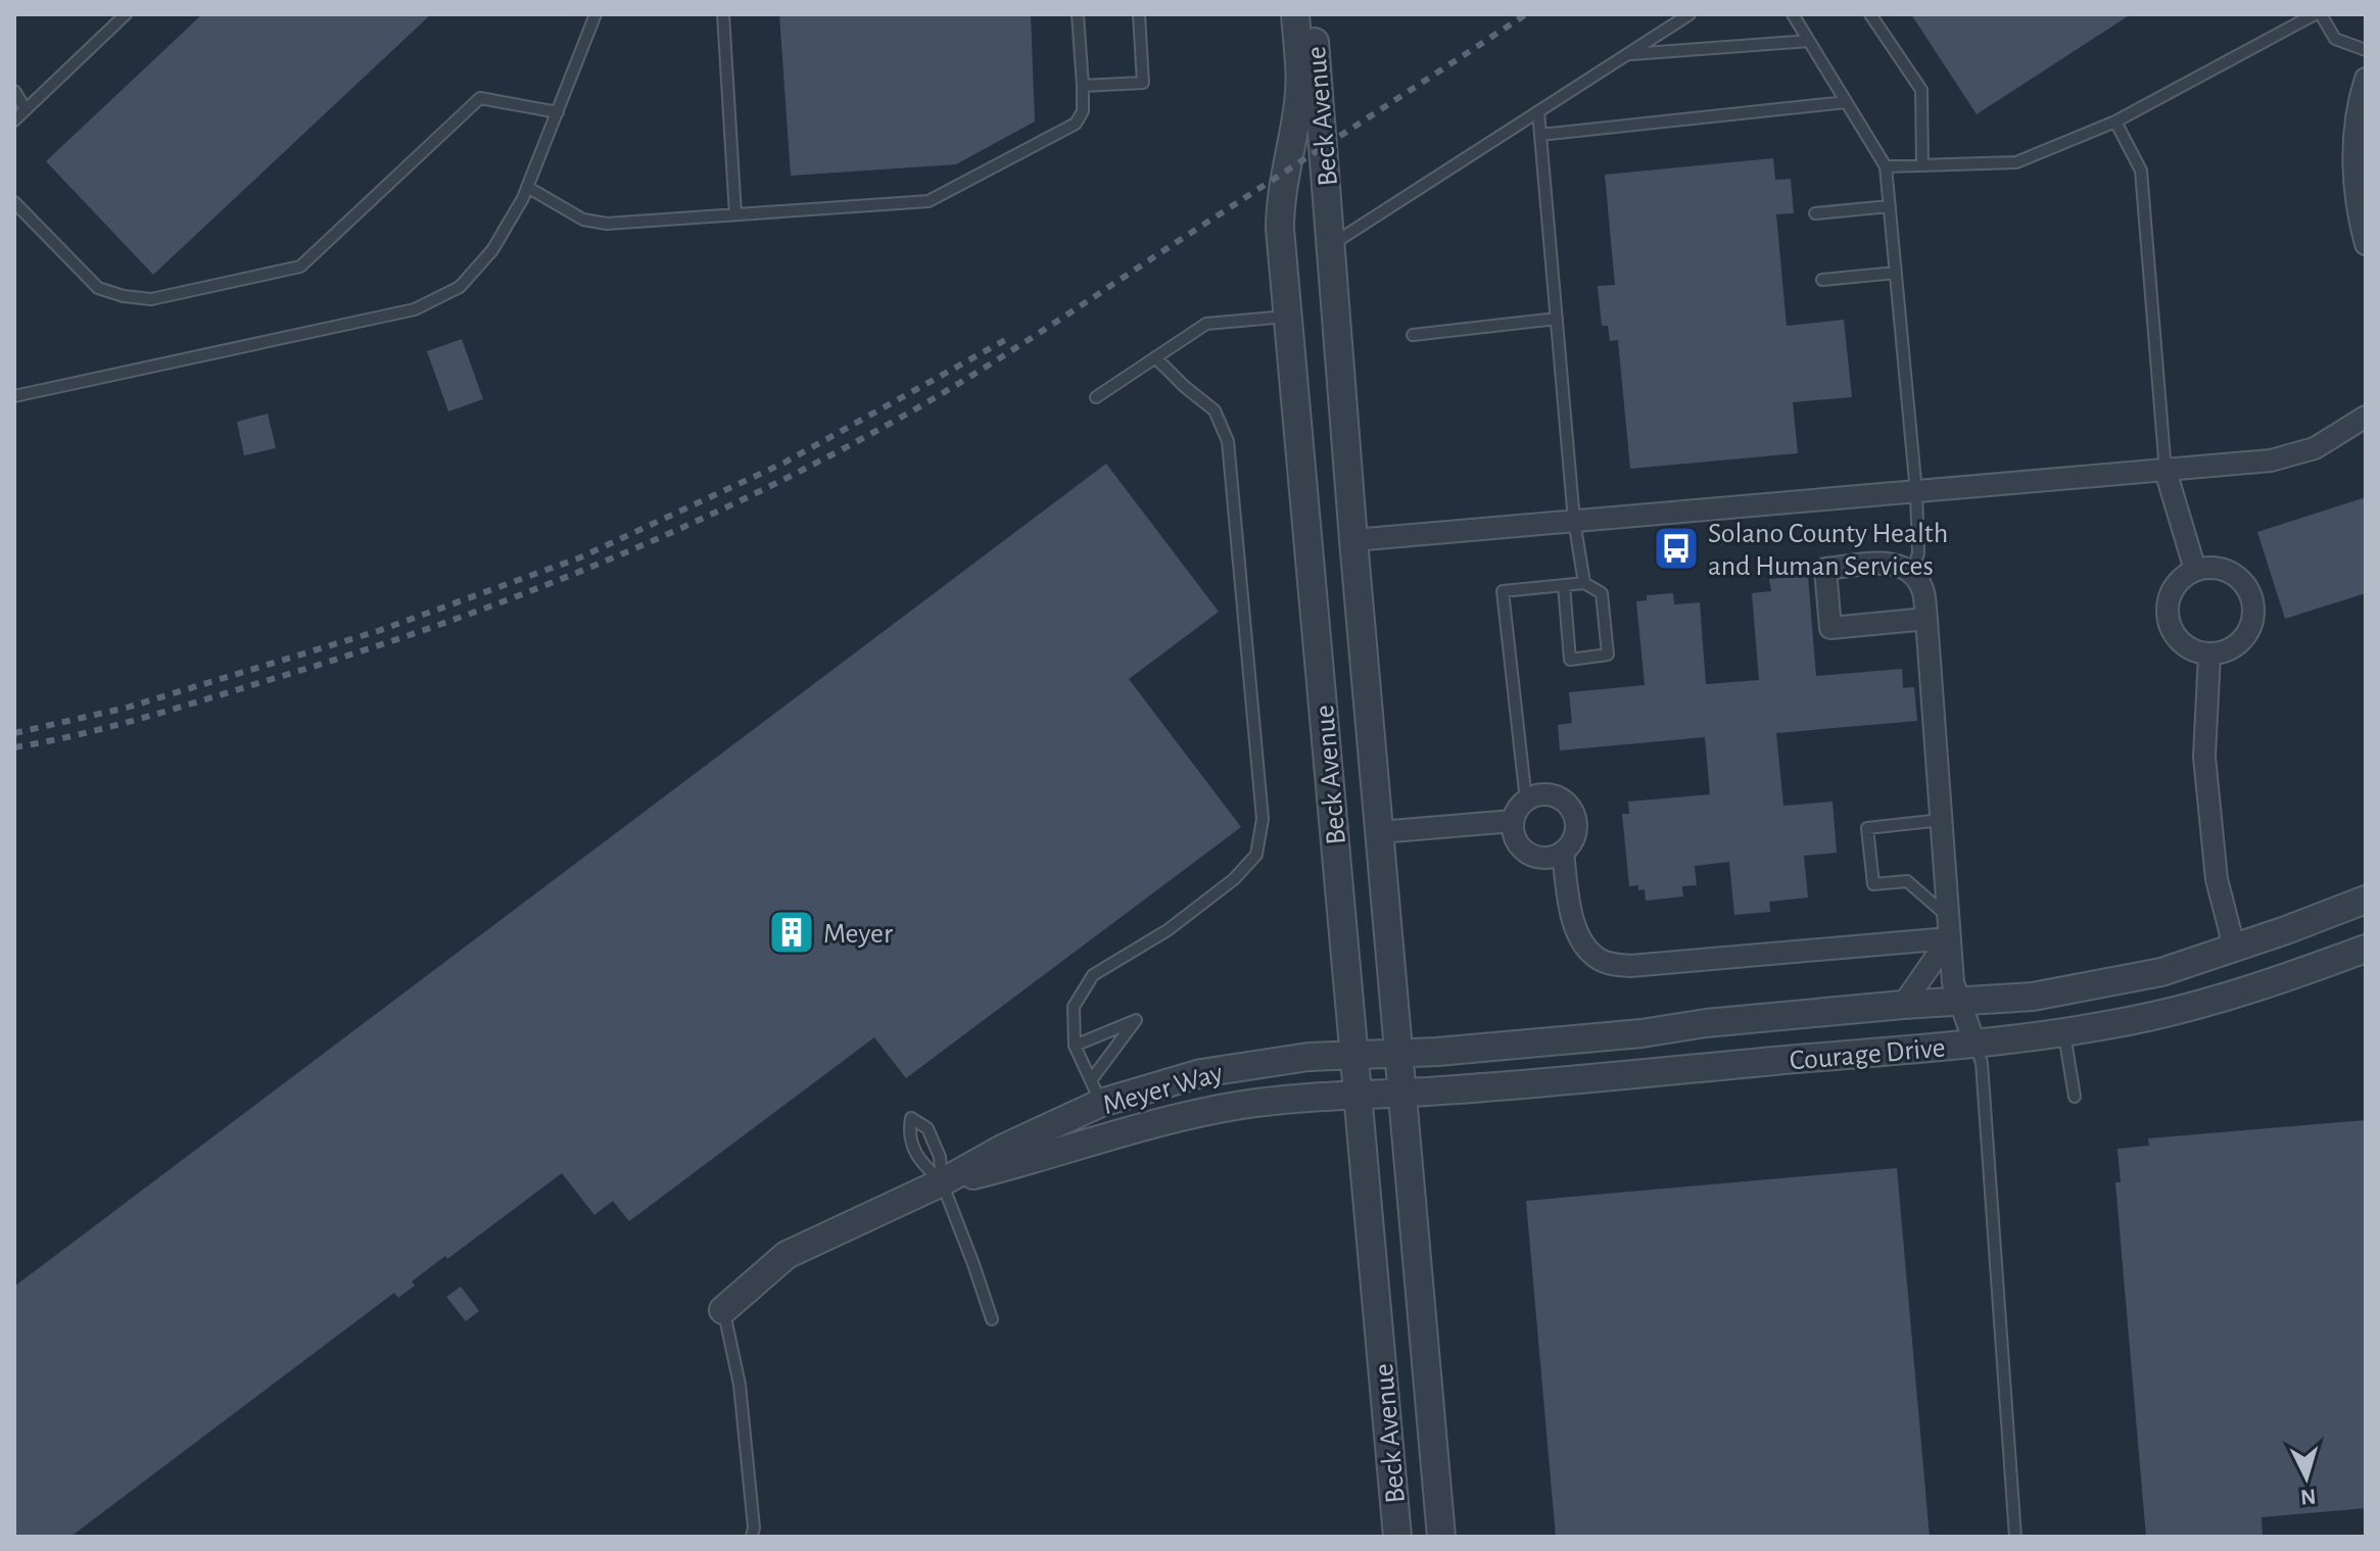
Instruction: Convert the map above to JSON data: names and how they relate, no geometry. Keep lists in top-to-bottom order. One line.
{"streets":{"street":["Beck Avenue","Courage Drive","Meyer Way"]},"crossings":[["Beck Avenue","Courage Drive"],["Beck Avenue","Meyer Way"],["Courage Drive","Meyer Way"]],"places":{"bus stop":["Solano County Health and Human Services"],"building":["Meyer"]},"north":"bottom"}
